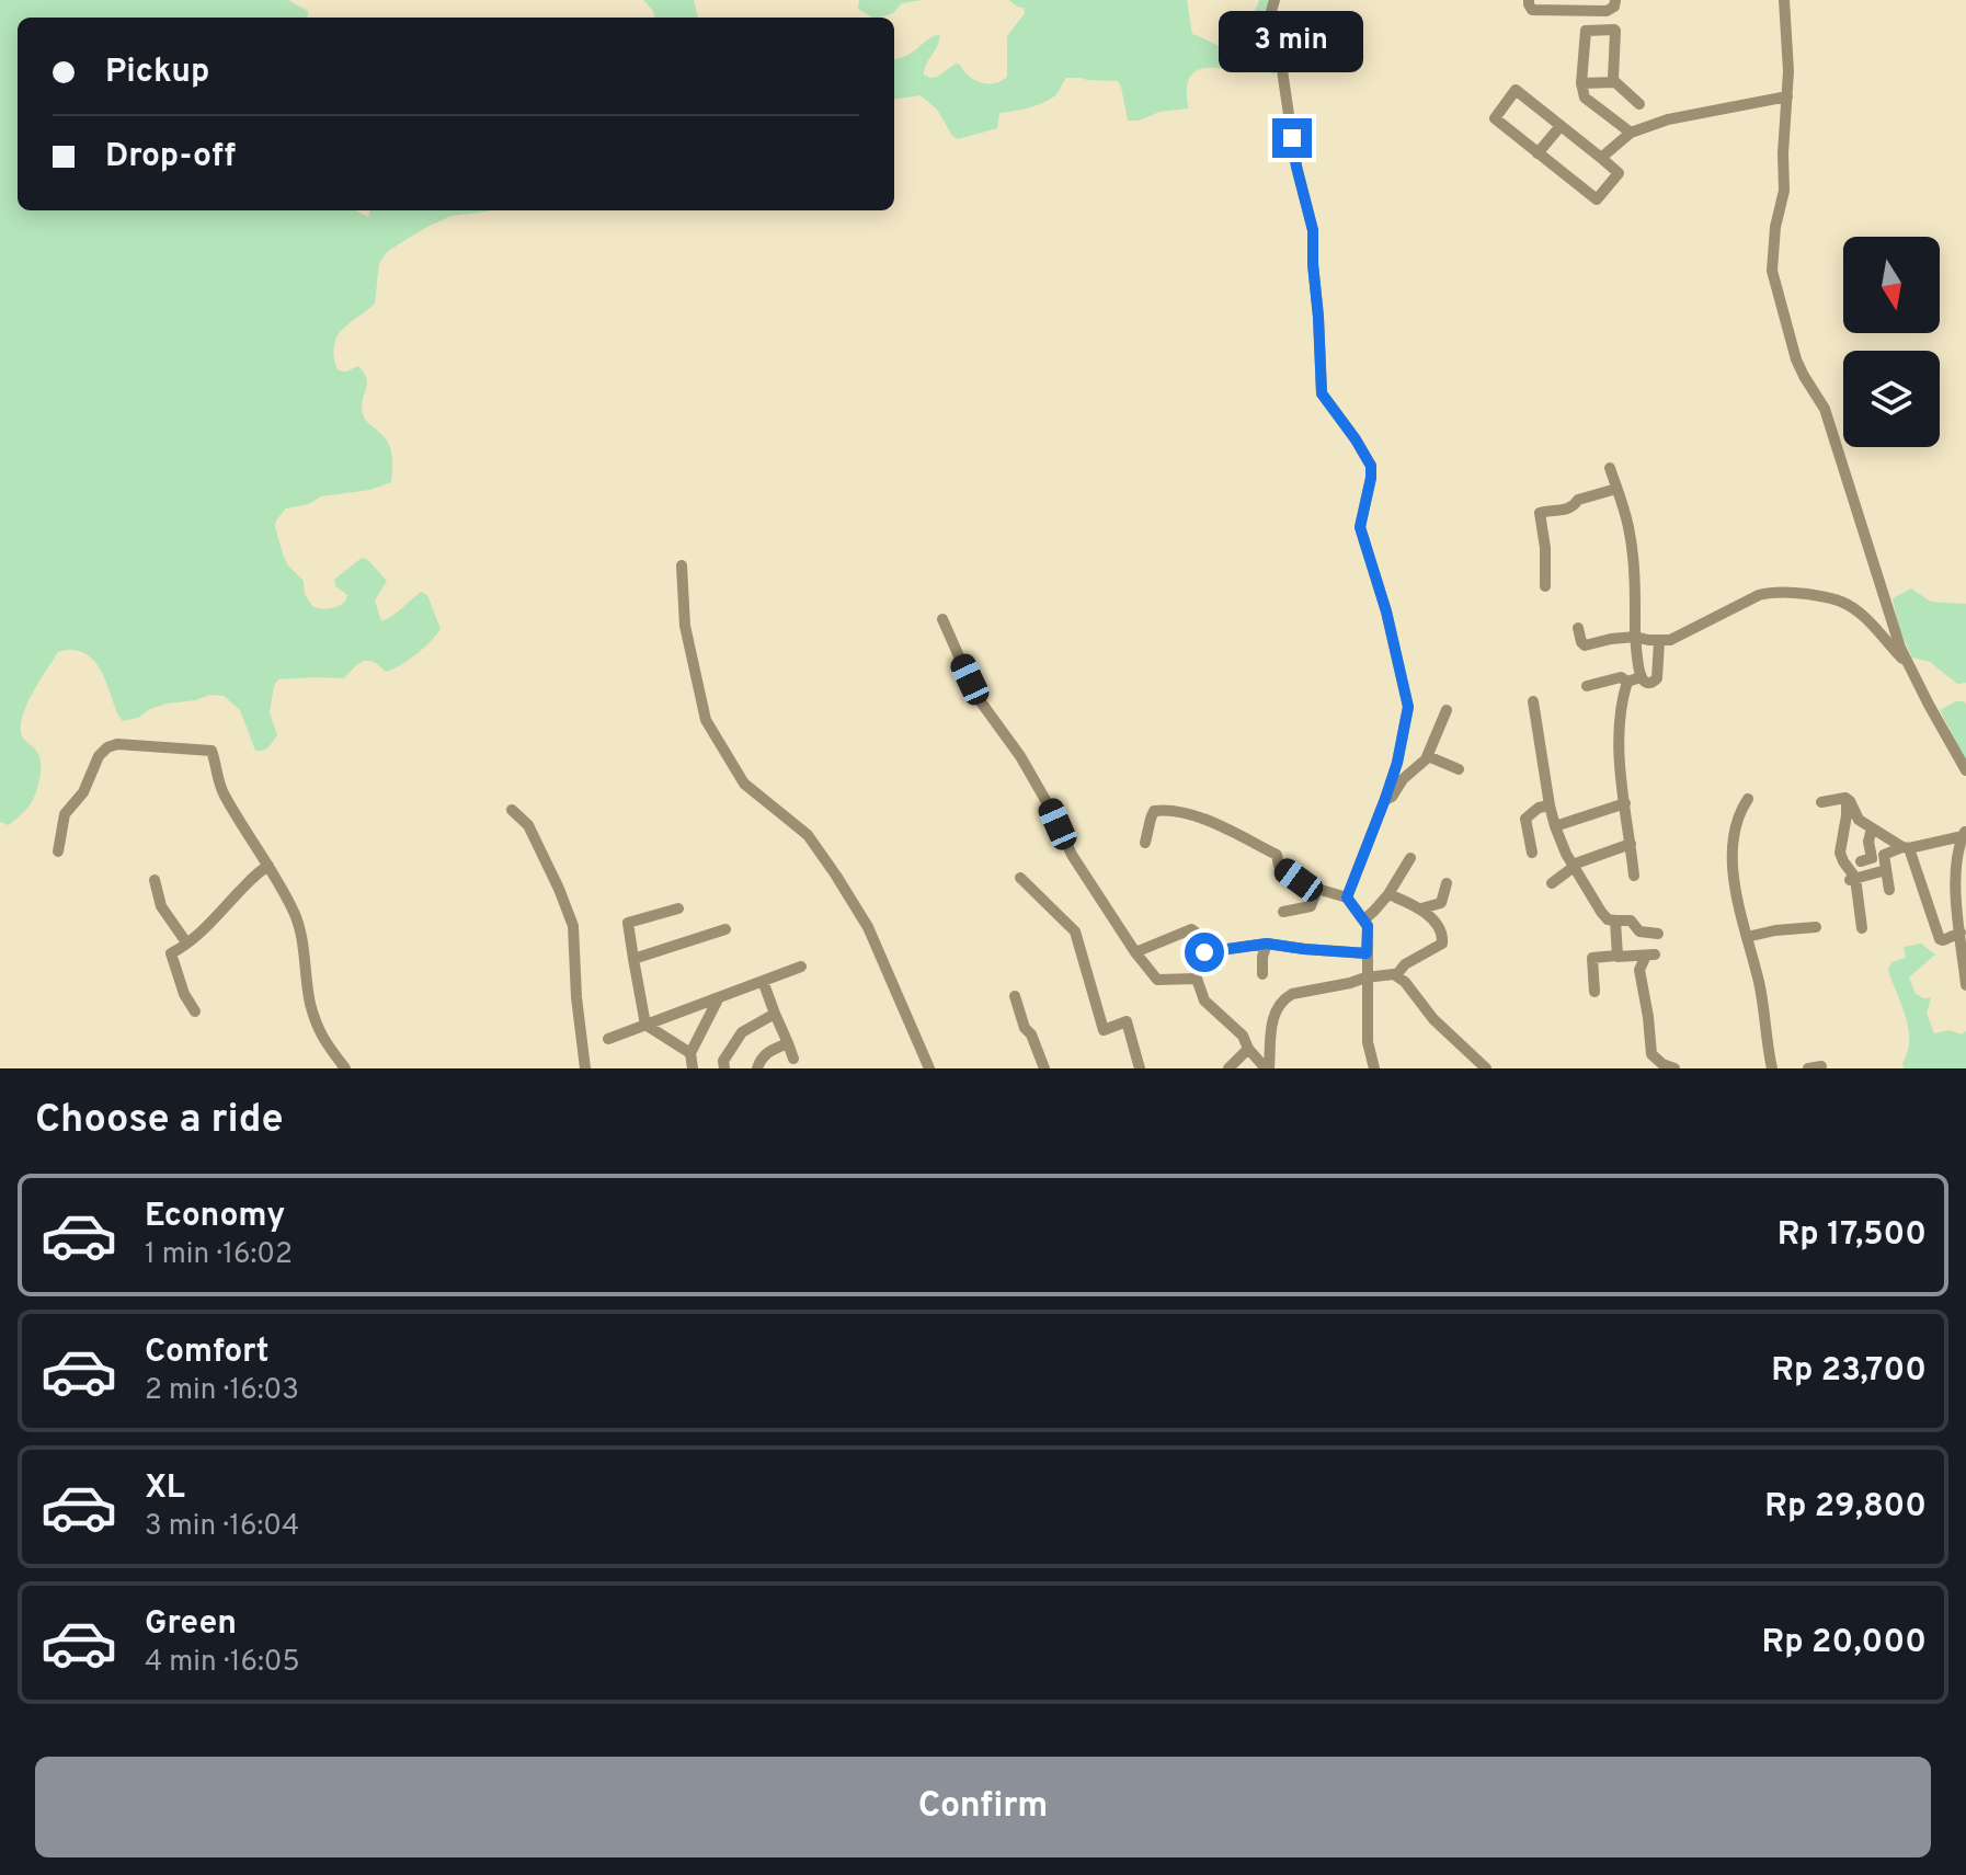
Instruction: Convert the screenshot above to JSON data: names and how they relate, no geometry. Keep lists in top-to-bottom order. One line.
{"north":"bottom","page":{"bubble":"3 min","banner":["Pickup","Drop-off"],"heading":"Choose a ride","list":[{"name":"Economy","note":"1 min · 16:02","value":"Rp 17,500"},{"name":"Comfort","note":"2 min · 16:03","value":"Rp 23,700"},{"name":"XL","note":"3 min · 16:04","value":"Rp 29,800"},{"name":"Green","note":"4 min · 16:05","value":"Rp 20,000"}],"buttons":"Confirm"}}
